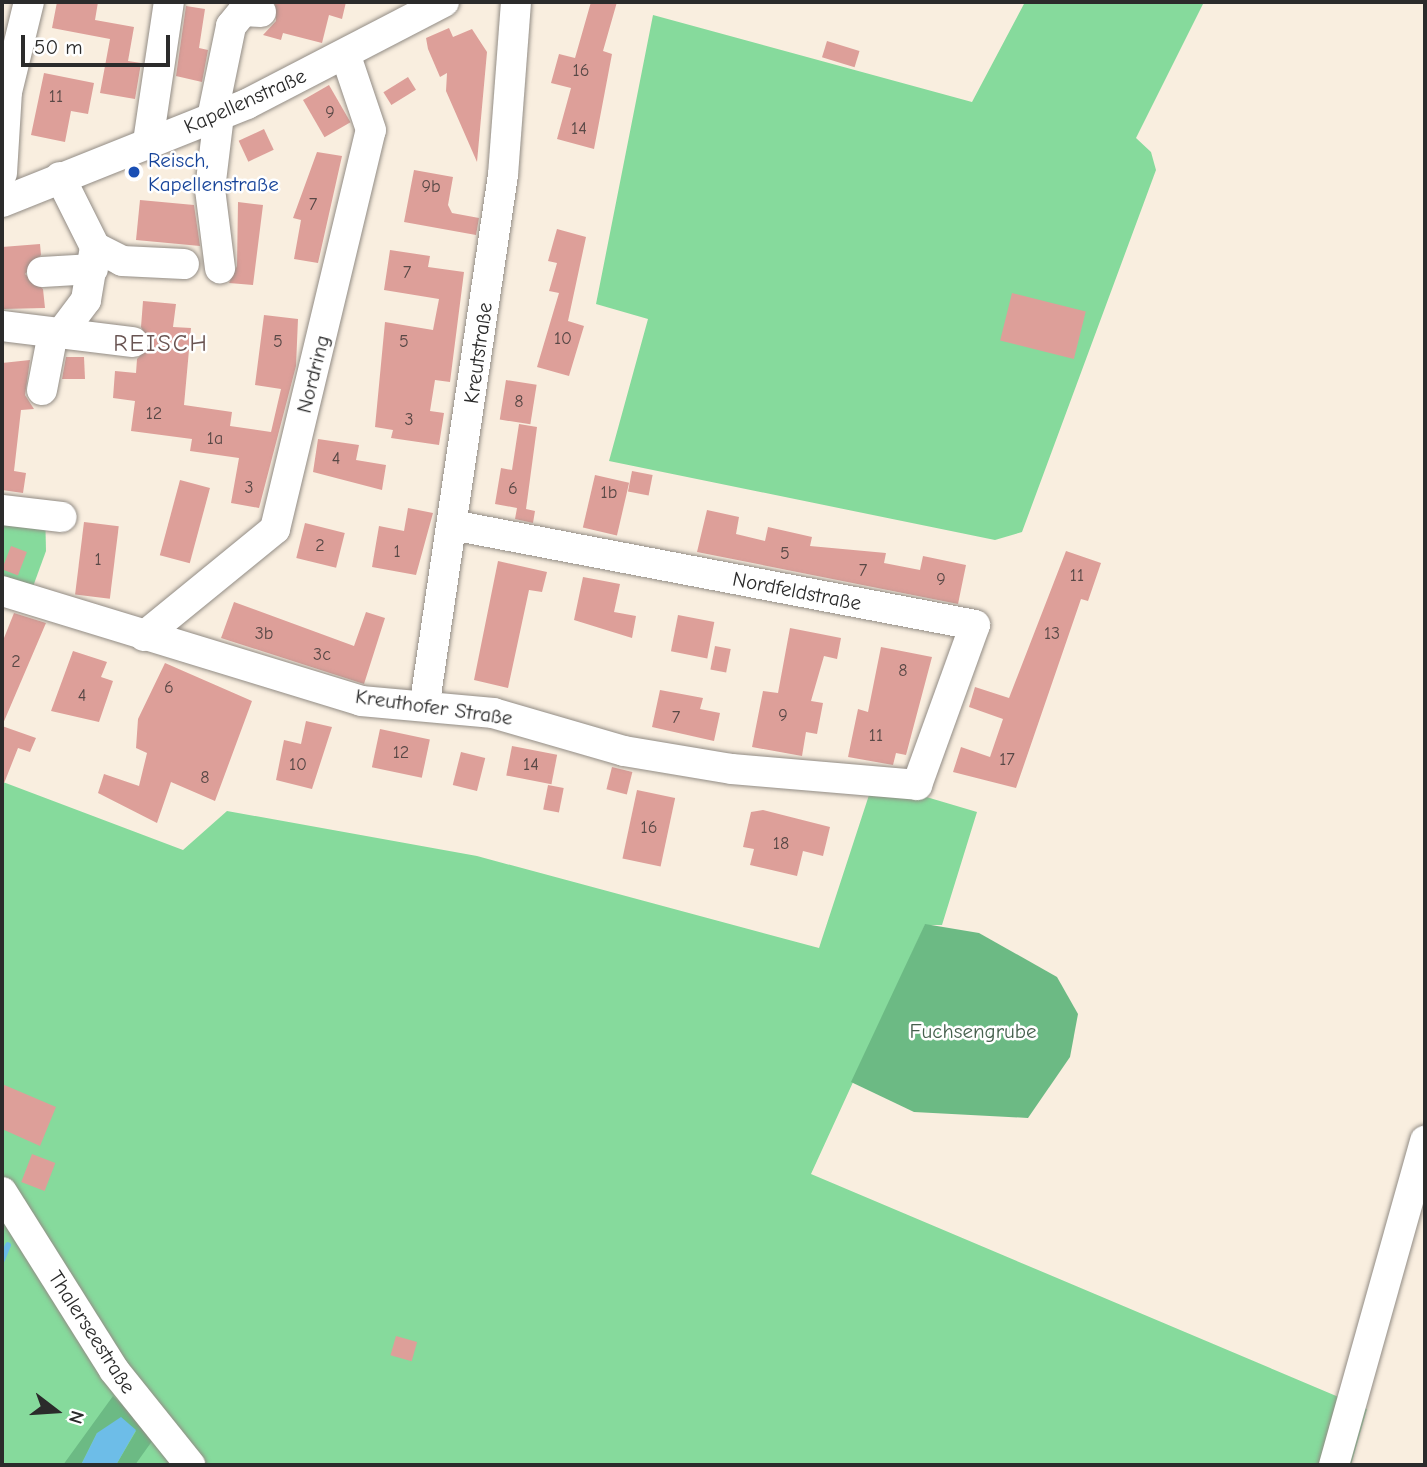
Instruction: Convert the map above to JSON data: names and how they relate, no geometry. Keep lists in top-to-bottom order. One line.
{"streets":{"street":["Kapellenstraße","Kreutstraße","Nordring","Nordfeldstraße","Kreuthofer Straße","Thalerseestraße"]},"crossings":[["Kapellenstraße","Nordring"],["Kreutstraße","Nordfeldstraße"],["Kreutstraße","Kreuthofer Straße"],["Nordring","Kreuthofer Straße"],["Nordfeldstraße","Kreuthofer Straße"]],"districts":["REISCH"],"parks":["Fuchsengrube"],"places":["Reisch, Kapellenstraße"],"house_numbers":["16","11","9","14","9b","7","7","10","5","5","8","12","3","1a","4","3","6","1b","2","1","5","1","7","11","9","3b","13","3c","2","8","6","4","9","7","11","12","17","10","14","8","16","18"],"scale_bar":"50 m","north":"right"}
